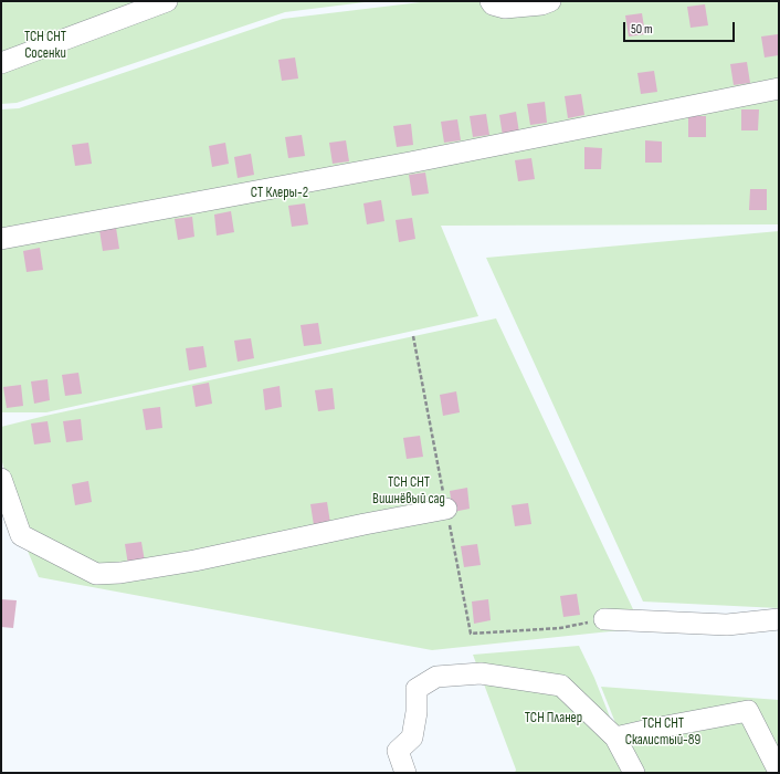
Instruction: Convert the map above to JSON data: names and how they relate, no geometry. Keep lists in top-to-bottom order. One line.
{"parks":["ТСН СНТ Сосенки","СТ Клеры-2","ТСН СНТ Вишнёвый сад","ТСН Планер","ТСН СНТ Скалистый-89"],"scale_bar":"50 m"}
